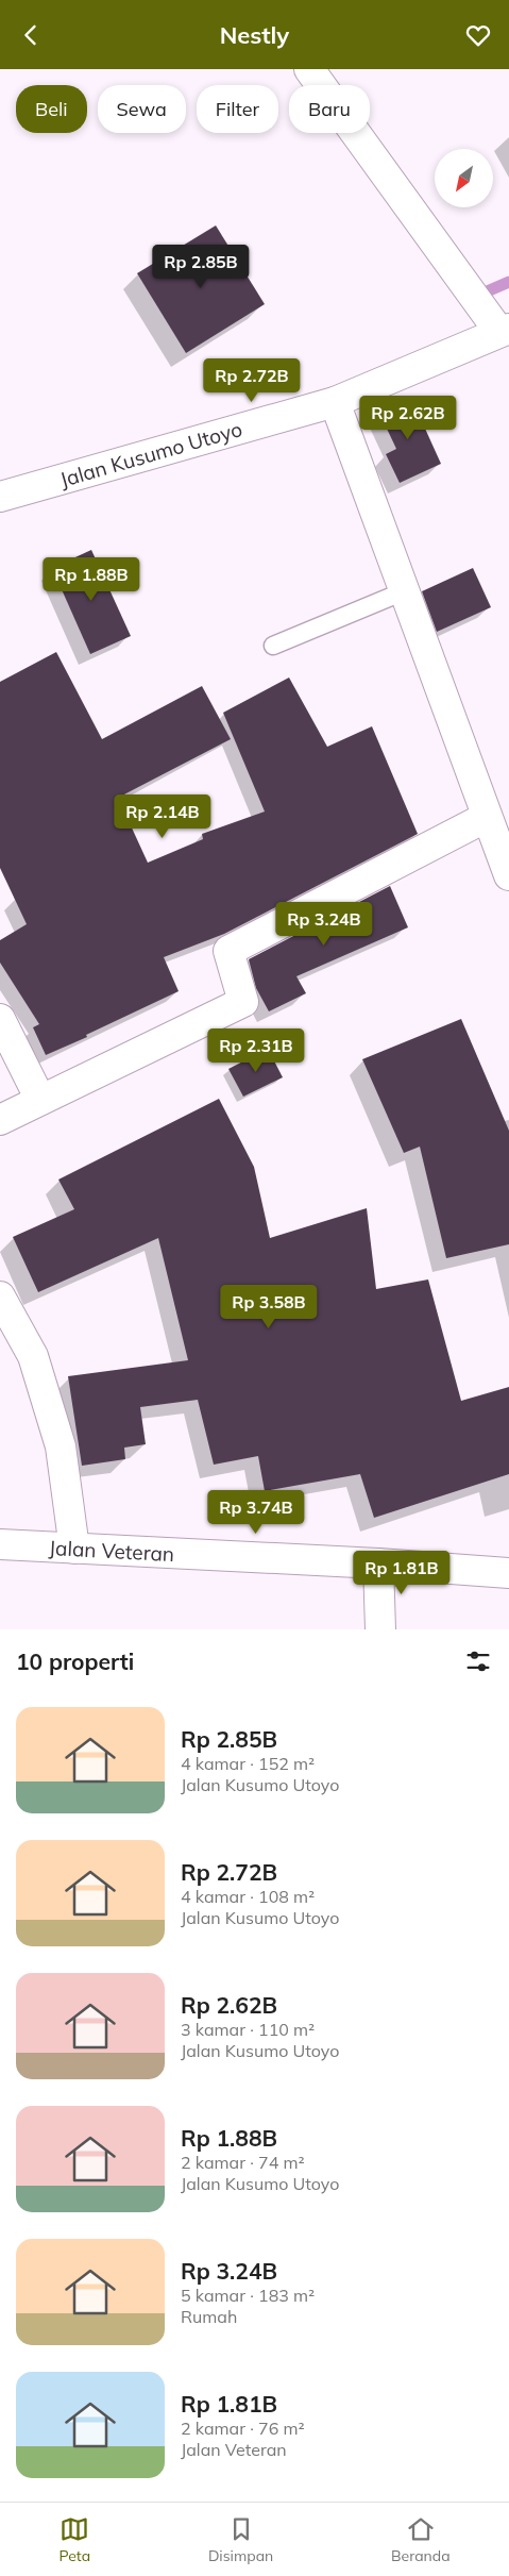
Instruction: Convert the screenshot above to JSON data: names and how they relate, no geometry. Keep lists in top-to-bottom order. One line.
{"streets":{"street":["Jalan Kusumo Utoyo","Jalan Veteran"]},"north":"bottom left","page":{"header":"Nestly","chip":["Beli","Sewa","Filter","Baru"],"price":["Rp 2.85B","Rp 2.72B","Rp 2.62B","Rp 1.88B","Rp 2.14B","Rp 3.24B","Rp 2.31B","Rp 3.58B","Rp 3.74B","Rp 1.81B"],"heading":"10 properti","list":[{"name":"Rp 2.85B","note":"4 kamar · 152 m² · Jalan Kusumo Utoyo"},{"name":"Rp 2.72B","note":"4 kamar · 108 m² · Jalan Kusumo Utoyo"},{"name":"Rp 2.62B","note":"3 kamar · 110 m² · Jalan Kusumo Utoyo"},{"name":"Rp 1.88B","note":"2 kamar · 74 m² · Jalan Kusumo Utoyo"},{"name":"Rp 3.24B","note":"5 kamar · 183 m² · Rumah"},{"name":"Rp 1.81B","note":"2 kamar · 76 m² · Jalan Veteran"}],"tabs":["Peta","Disimpan","Beranda"]}}
